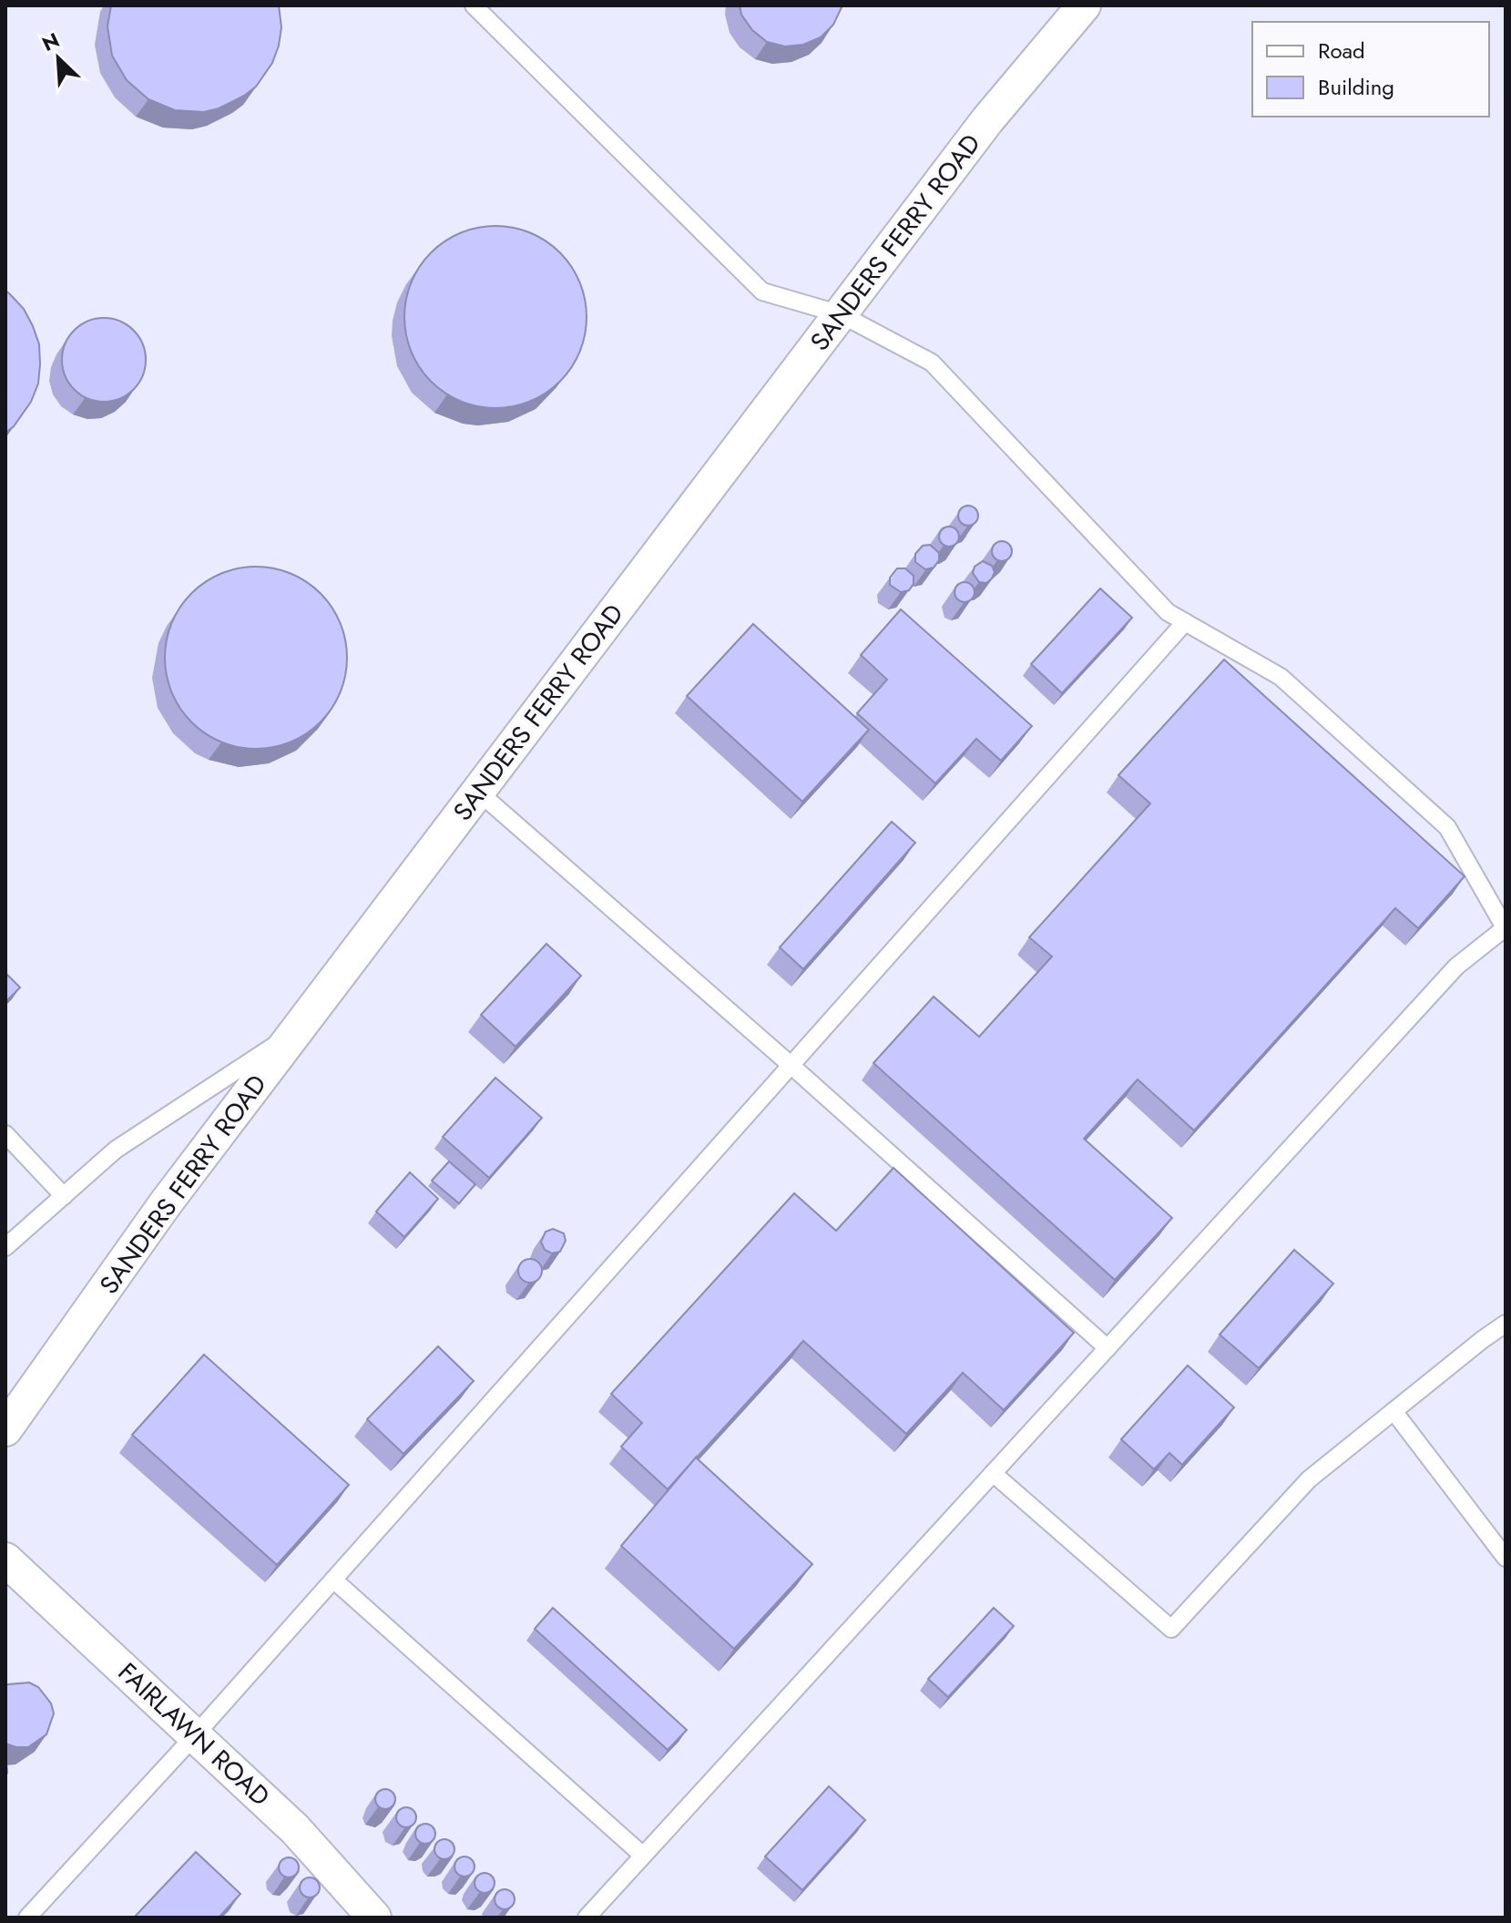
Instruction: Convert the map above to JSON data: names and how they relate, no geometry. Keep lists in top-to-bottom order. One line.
{"streets":{"street":["SANDERS FERRY ROAD","FAIRLAWN ROAD"]},"legend":["Road","Building"],"north":"top left"}
